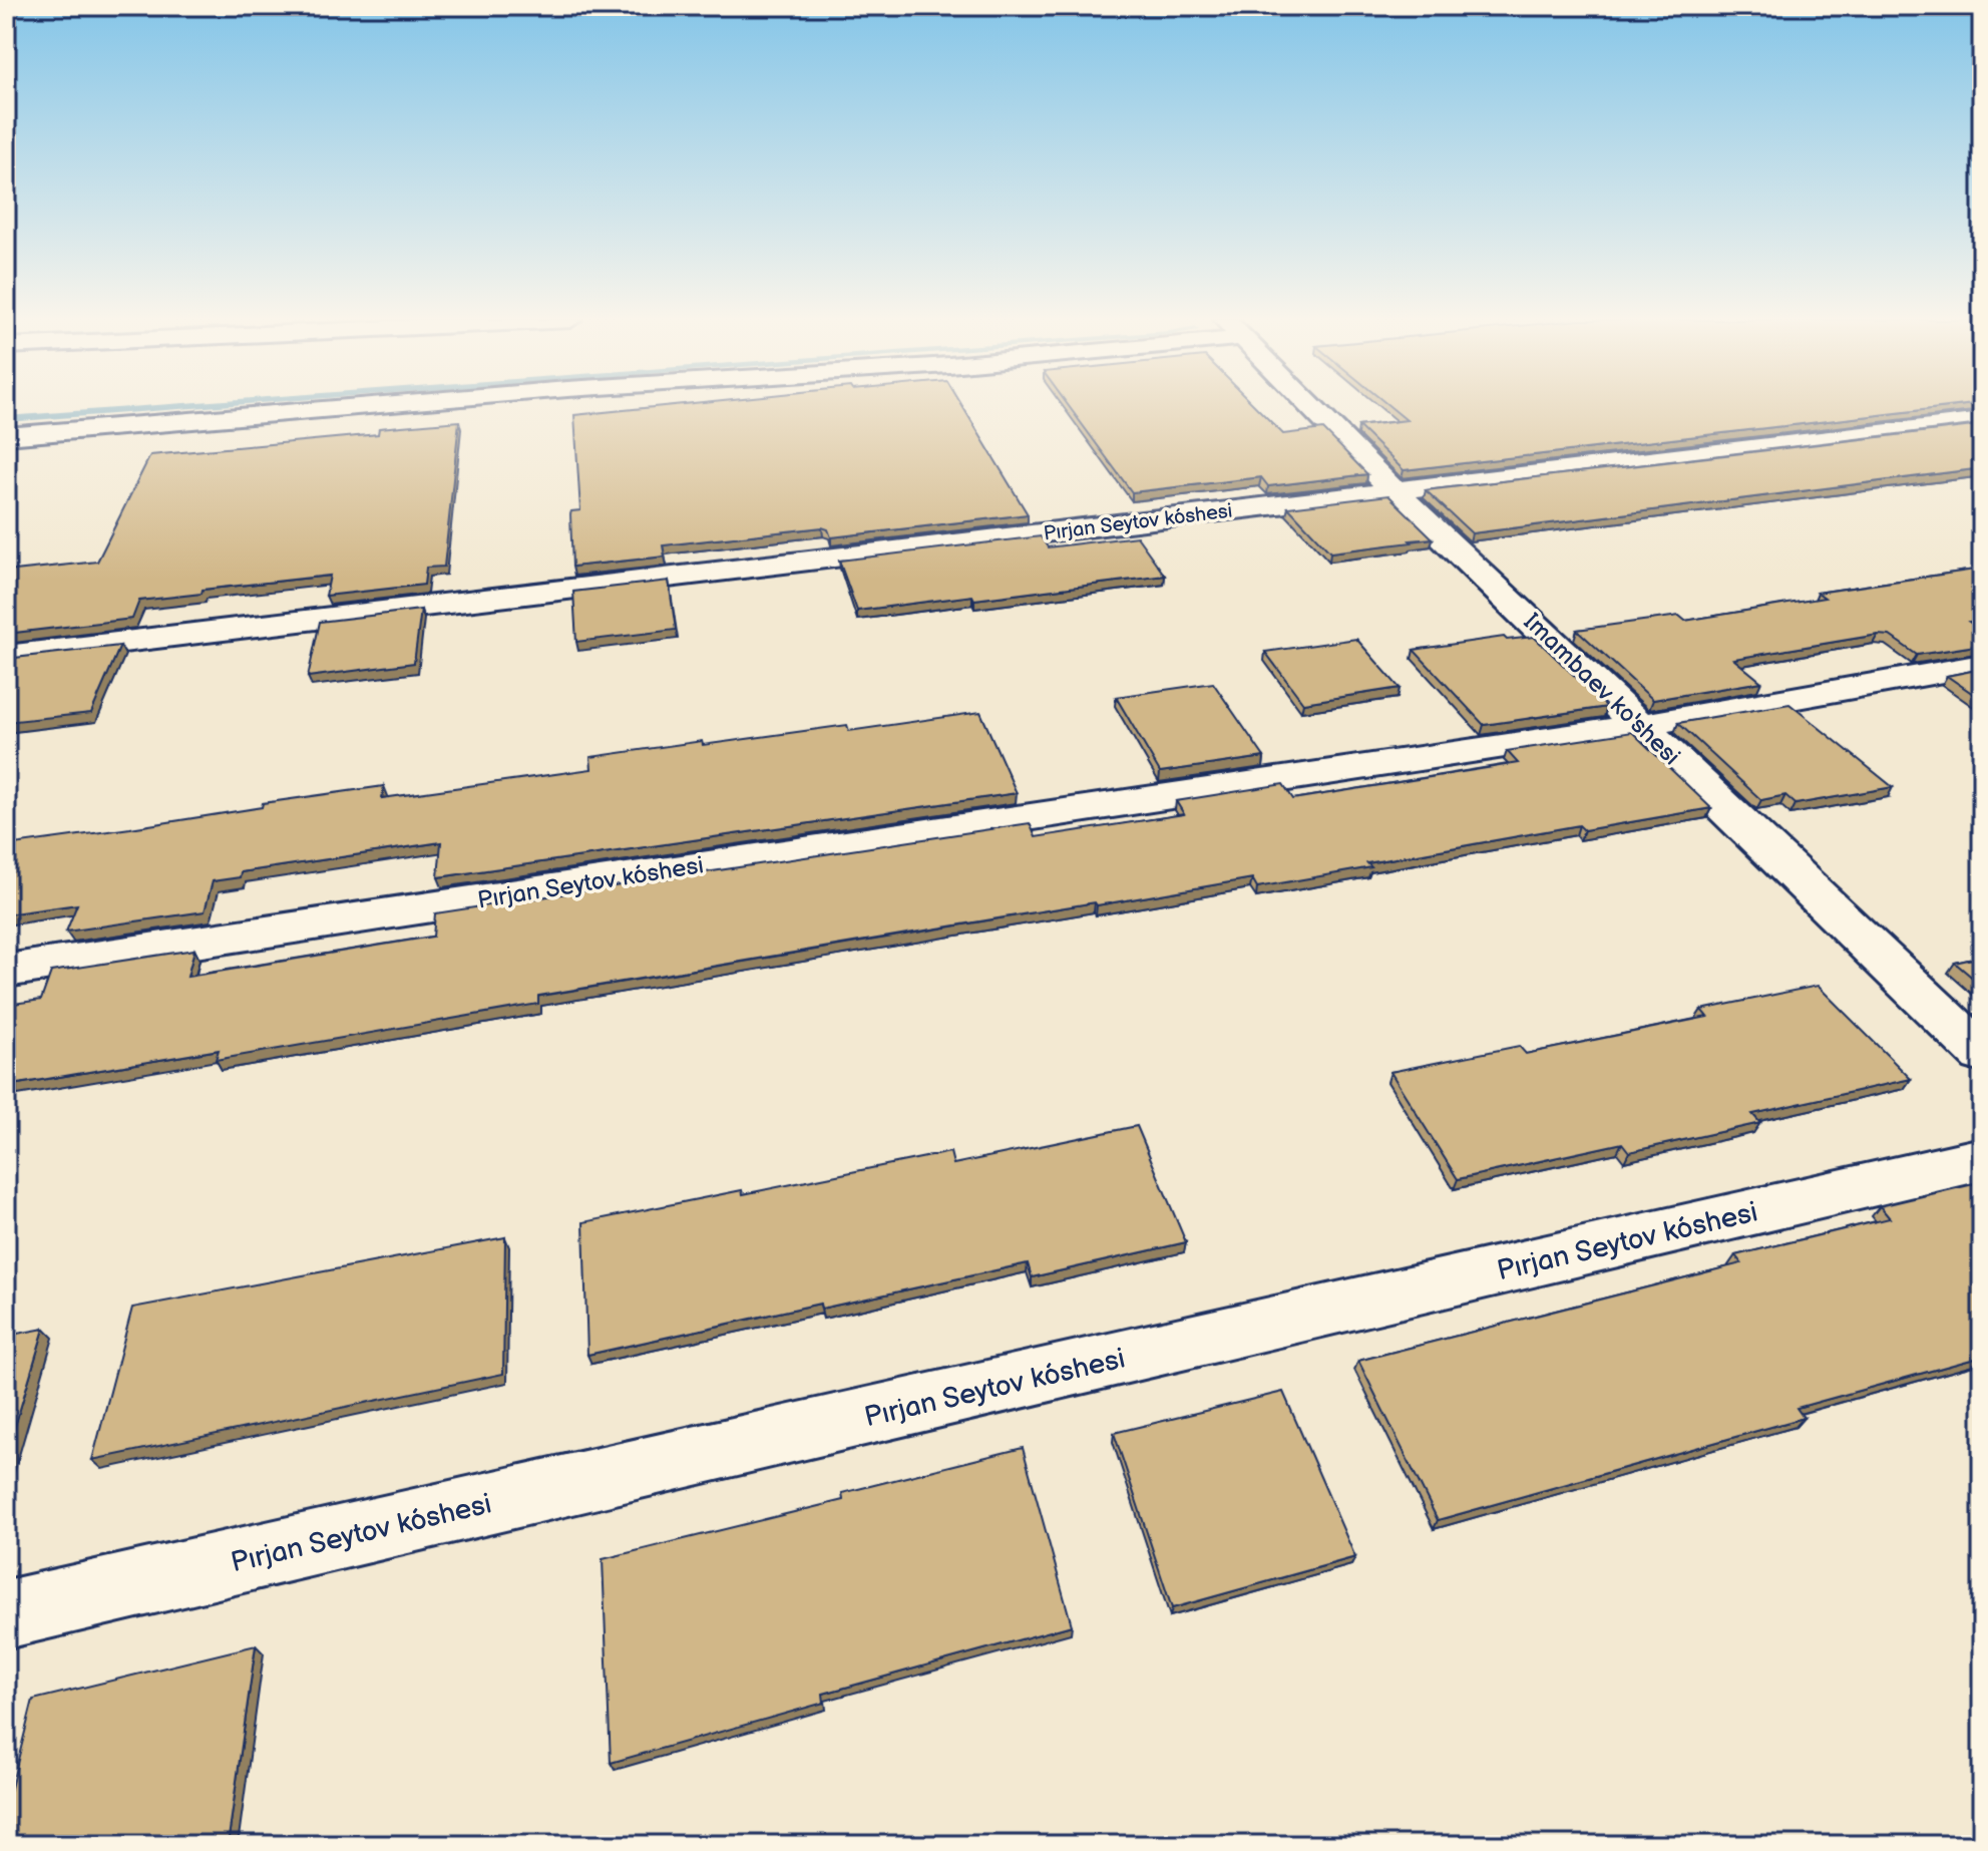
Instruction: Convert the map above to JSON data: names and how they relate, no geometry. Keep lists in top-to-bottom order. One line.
{"streets":{"street":["Pırjan Seytov kóshesi","Imambaev ko'shesi"]},"crossings":[["Pırjan Seytov kóshesi","Imambaev ko'shesi"]]}
